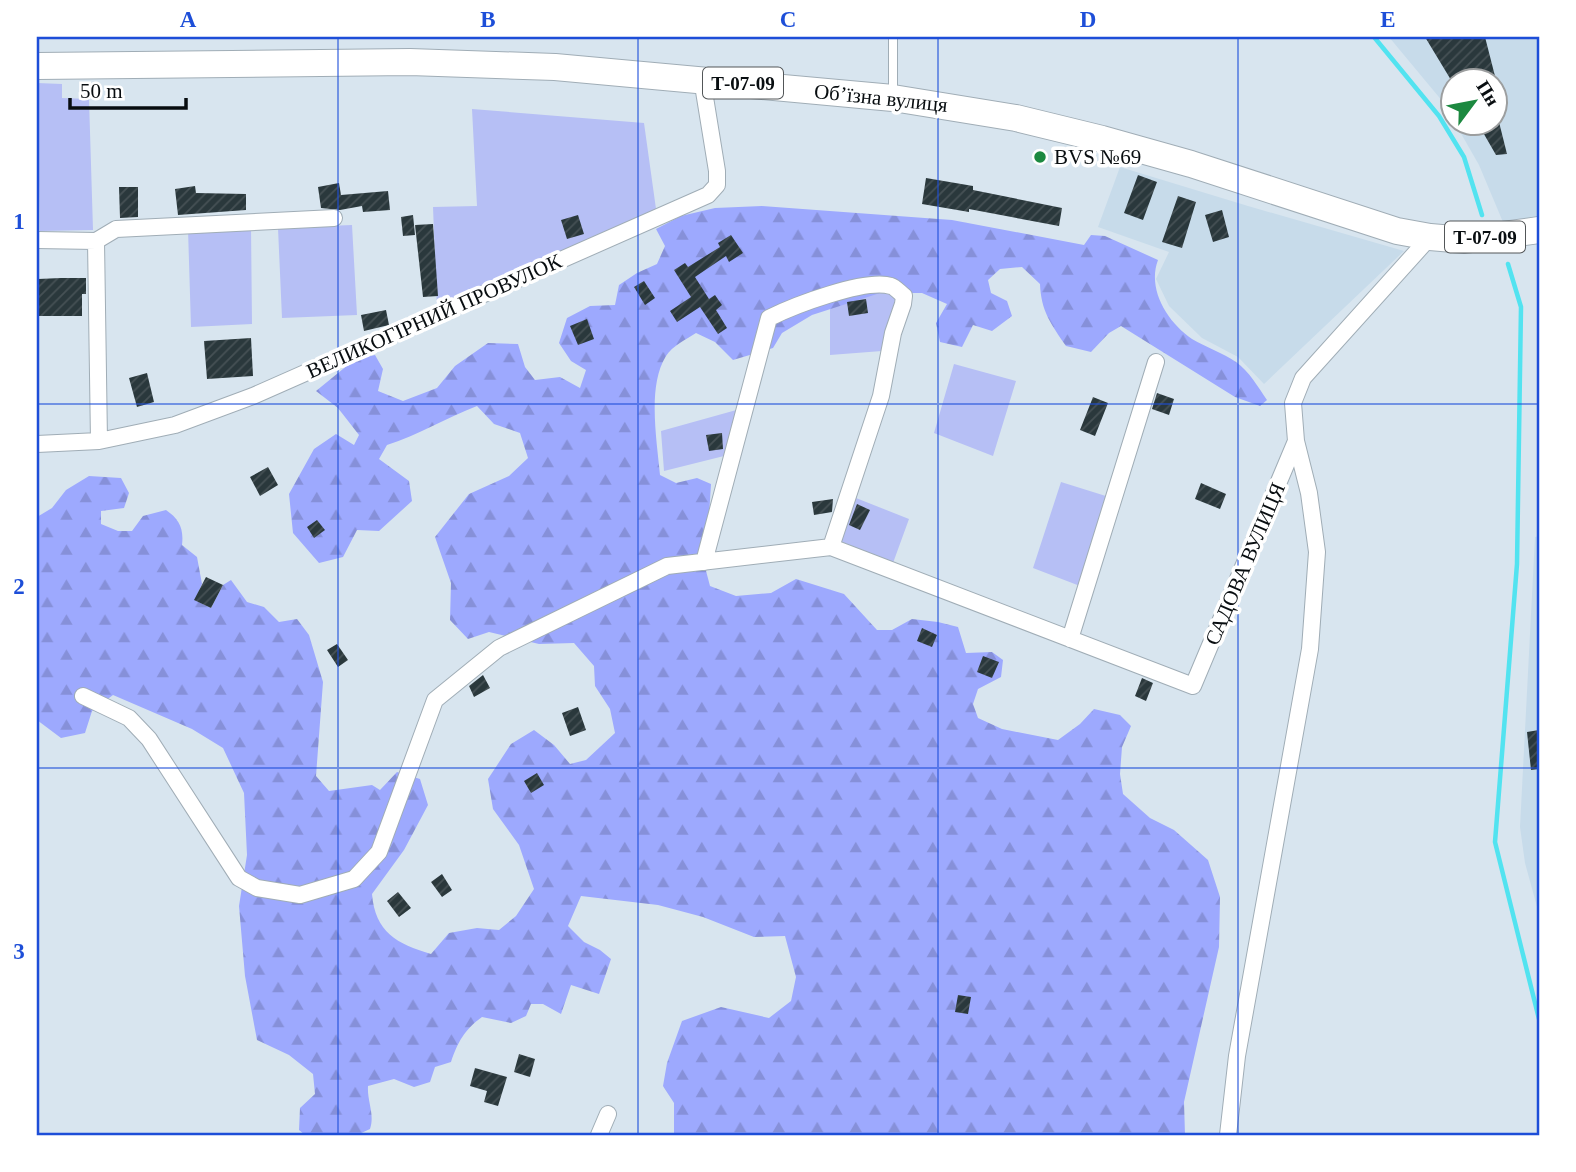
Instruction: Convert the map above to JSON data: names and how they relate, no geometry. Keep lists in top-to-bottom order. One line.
{"streets":{"main road":["Т-07-09","Обʼїзна вулиця"],"street":["ВЕЛИКОГІРНИЙ ПРОВУЛОК","САДОВА ВУЛИЦЯ"]},"crossings":[["Обʼїзна вулиця","ВЕЛИКОГІРНИЙ ПРОВУЛОК"]],"places":["BVS №69"],"scale_bar":"50 m","north":"top right","grid":{"columns":["A","B","C","D","E"],"rows":["1","2","3"]}}
